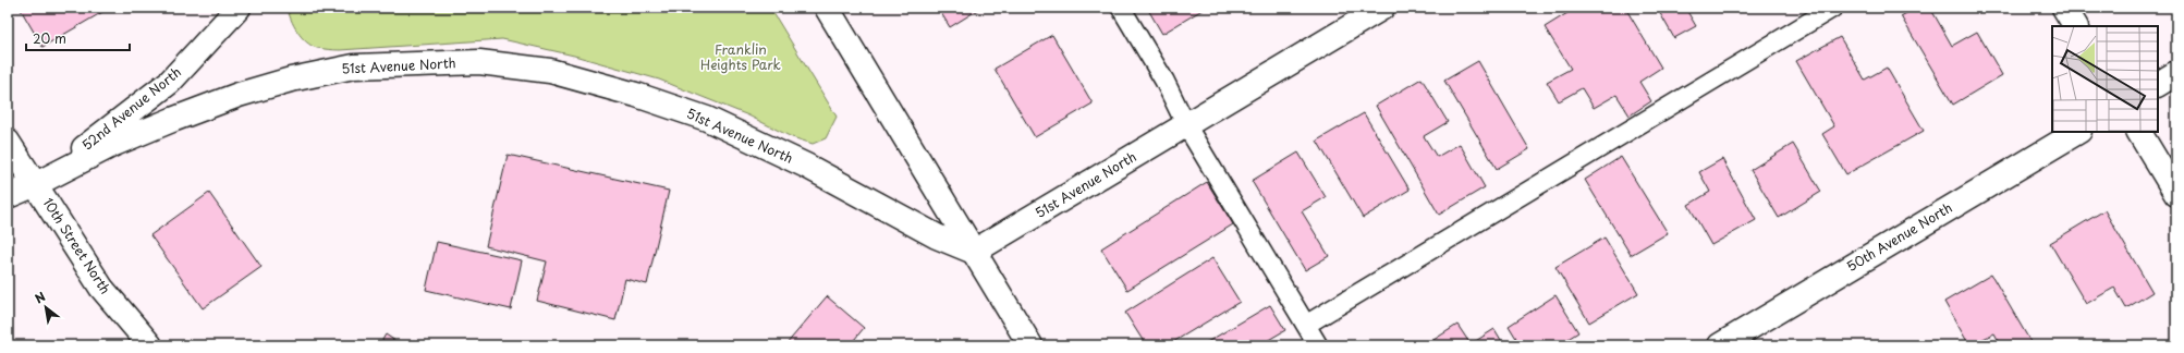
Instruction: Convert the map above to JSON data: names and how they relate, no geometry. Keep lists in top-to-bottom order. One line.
{"streets":{"street":["51st Avenue North","52nd Avenue North","50th Avenue North","10th Street North"]},"crossings":[["51st Avenue North","52nd Avenue North"],["51st Avenue North","10th Street North"],["52nd Avenue North","10th Street North"]],"parks":["Franklin Heights Park"],"scale_bar":"20 m","north":"top left"}
